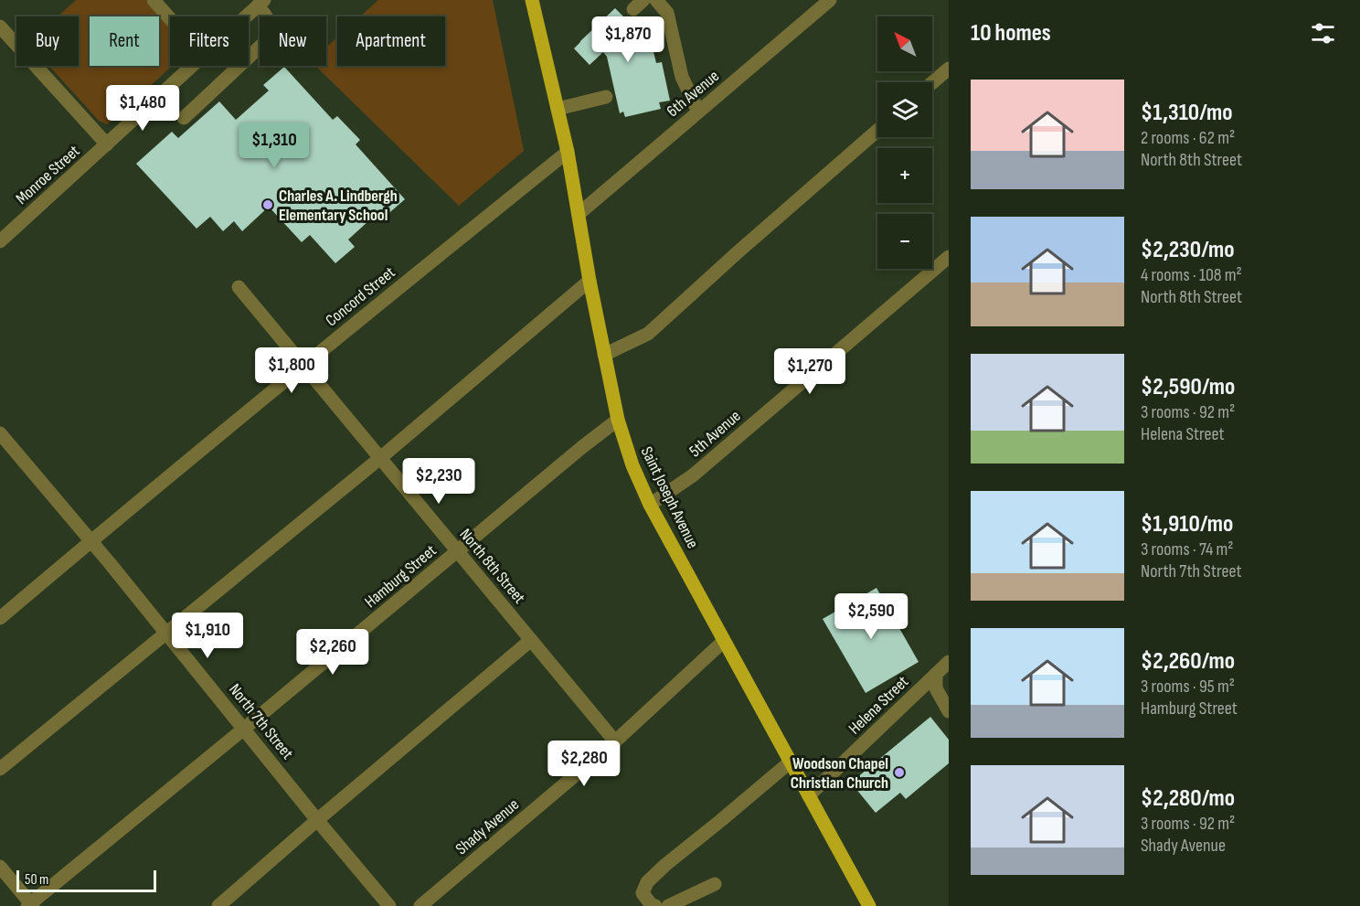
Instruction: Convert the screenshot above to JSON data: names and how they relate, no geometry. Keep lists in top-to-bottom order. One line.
{"streets":{"main road":["Saint Joseph Avenue"],"street":["6th Avenue","Monroe Street","Concord Street","5th Avenue","North 8th Street","Hamburg Street","Helena Street","North 7th Street","Shady Avenue"]},"crossings":[["6th Avenue","Saint Joseph Avenue"],["Concord Street","Saint Joseph Avenue"],["Concord Street","North 8th Street"],["Concord Street","North 7th Street"],["5th Avenue","Saint Joseph Avenue"],["Saint Joseph Avenue","Hamburg Street"],["Saint Joseph Avenue","Helena Street"],["Saint Joseph Avenue","Shady Avenue"],["North 8th Street","Hamburg Street"],["North 8th Street","Shady Avenue"],["Hamburg Street","North 7th Street"]],"places":["Charles A. Lindbergh Elementary School","Woodson Chapel Christian Church"],"scale_bar":"50 m","north":"top left","page":{"heading":"10 homes","map_buttons":["+","−"],"price":["$1,870","$1,480","$1,310","$1,800","$1,270","$2,230","$2,590","$1,910","$2,260","$2,280"],"chip":["Buy","Rent","Filters","New","Apartment"],"list":[{"name":"$1,310/mo","note":"2 rooms · 62 m² · North 8th Street"},{"name":"$2,230/mo","note":"4 rooms · 108 m² · North 8th Street"},{"name":"$2,590/mo","note":"3 rooms · 92 m² · Helena Street"},{"name":"$1,910/mo","note":"3 rooms · 74 m² · North 7th Street"},{"name":"$2,260/mo","note":"3 rooms · 95 m² · Hamburg Street"},{"name":"$2,280/mo","note":"3 rooms · 92 m² · Shady Avenue"}],"scale":"50 m"}}
